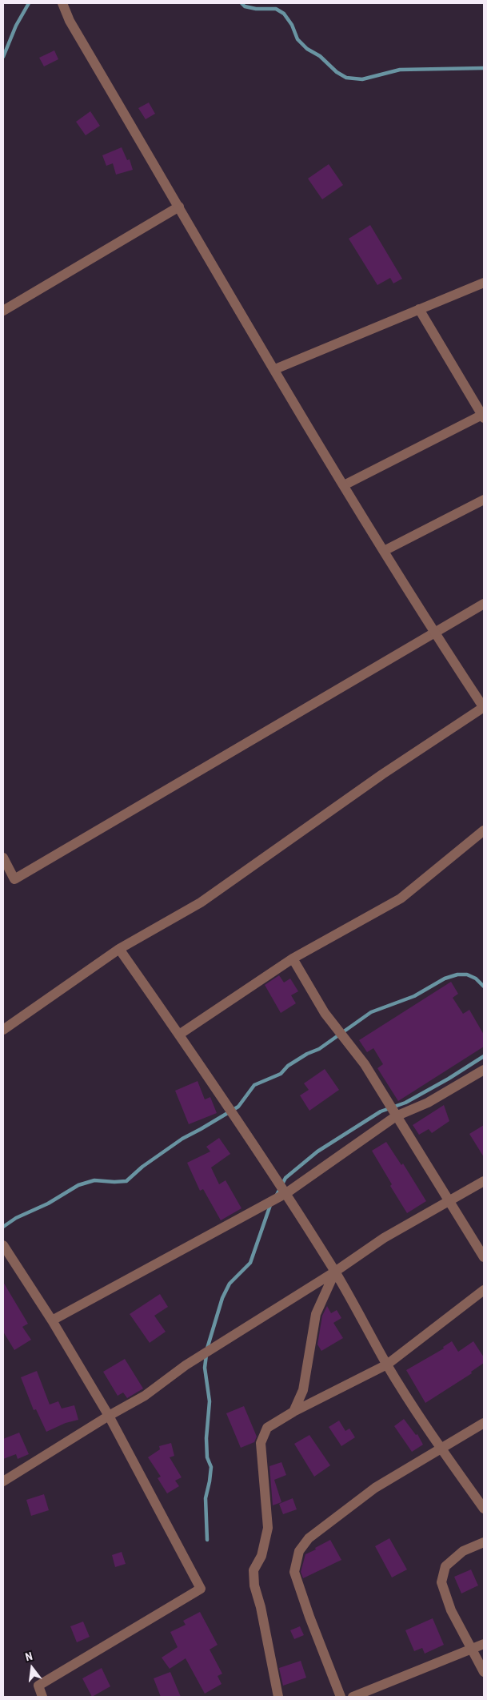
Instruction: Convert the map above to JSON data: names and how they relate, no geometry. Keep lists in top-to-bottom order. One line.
{"north":"top"}
